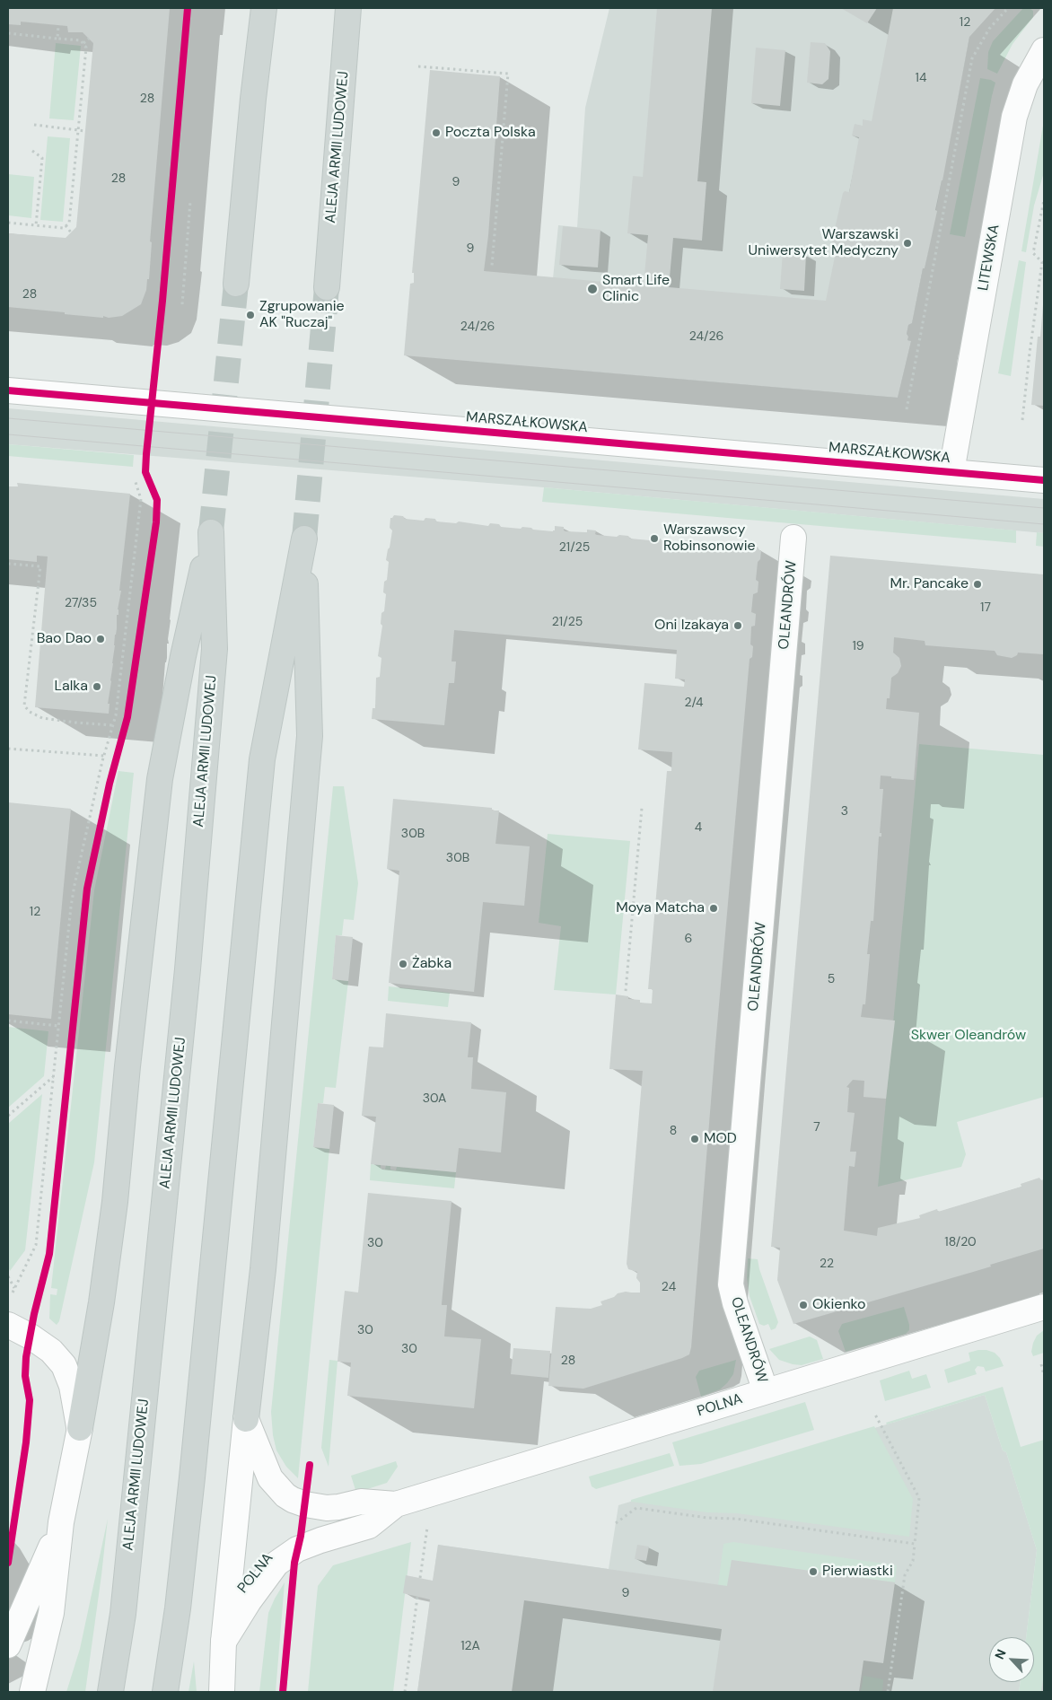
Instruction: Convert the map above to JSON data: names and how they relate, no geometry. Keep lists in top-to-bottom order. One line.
{"streets":{"main road":["ALEJA ARMII LUDOWEJ"],"street":["LITEWSKA","MARSZAŁKOWSKA","OLEANDRÓW","POLNA"]},"crossings":[["LITEWSKA","MARSZAŁKOWSKA"],["OLEANDRÓW","POLNA"]],"parks":["Skwer Oleandrów"],"places":["Poczta Polska","Warszawski Uniwersytet Medyczny","Smart Life Clinic","Zgrupowanie AK \"Ruczaj\"","Warszawscy Robinsonowie","Mr. Pancake","Oni Izakaya","Bao Dao","Lalka","Moya Matcha","Żabka","MOD","Okienko","Pierwiastki"],"house_numbers":["12","14","28","28","9","9","28","24/26","24/26","21/25","27/35","17","21/25","19","2/4","3","4","30B","30B","12","6","5","30A","7","8","18/20","30","22","24","30","30","28","9","12A"],"north":"top left"}
